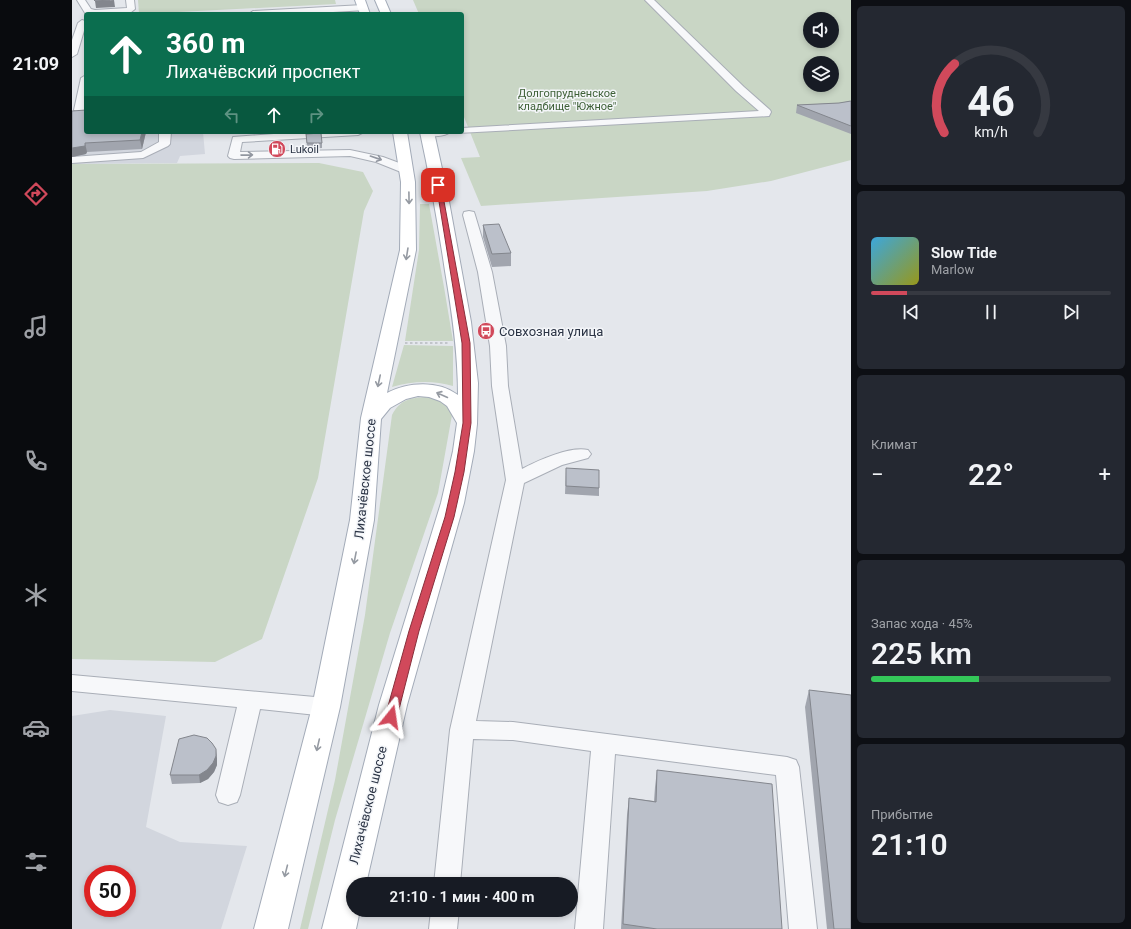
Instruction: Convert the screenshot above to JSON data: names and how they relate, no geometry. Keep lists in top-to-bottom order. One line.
{"streets":{"main road":["Лихачёвское шоссе"]},"parks":["Долгопрудненское кладбище \"Южное\""],"places":{"fuel station":["Lukoil"],"bus stop":["Совхозная улица"]},"page":{"tabs":"21:09","turn":["360 m","Лихачёвский проспект"],"song":["Slow Tide","Marlow"],"tile":["Климат",["Запас хода · 45%","225 km"],["Прибытие","21:10"]],"heat":["−","22°","+"],"limit":"50","trip":"21:10 · 1 мин · 400 m","gauge":["46","km/h"]}}
